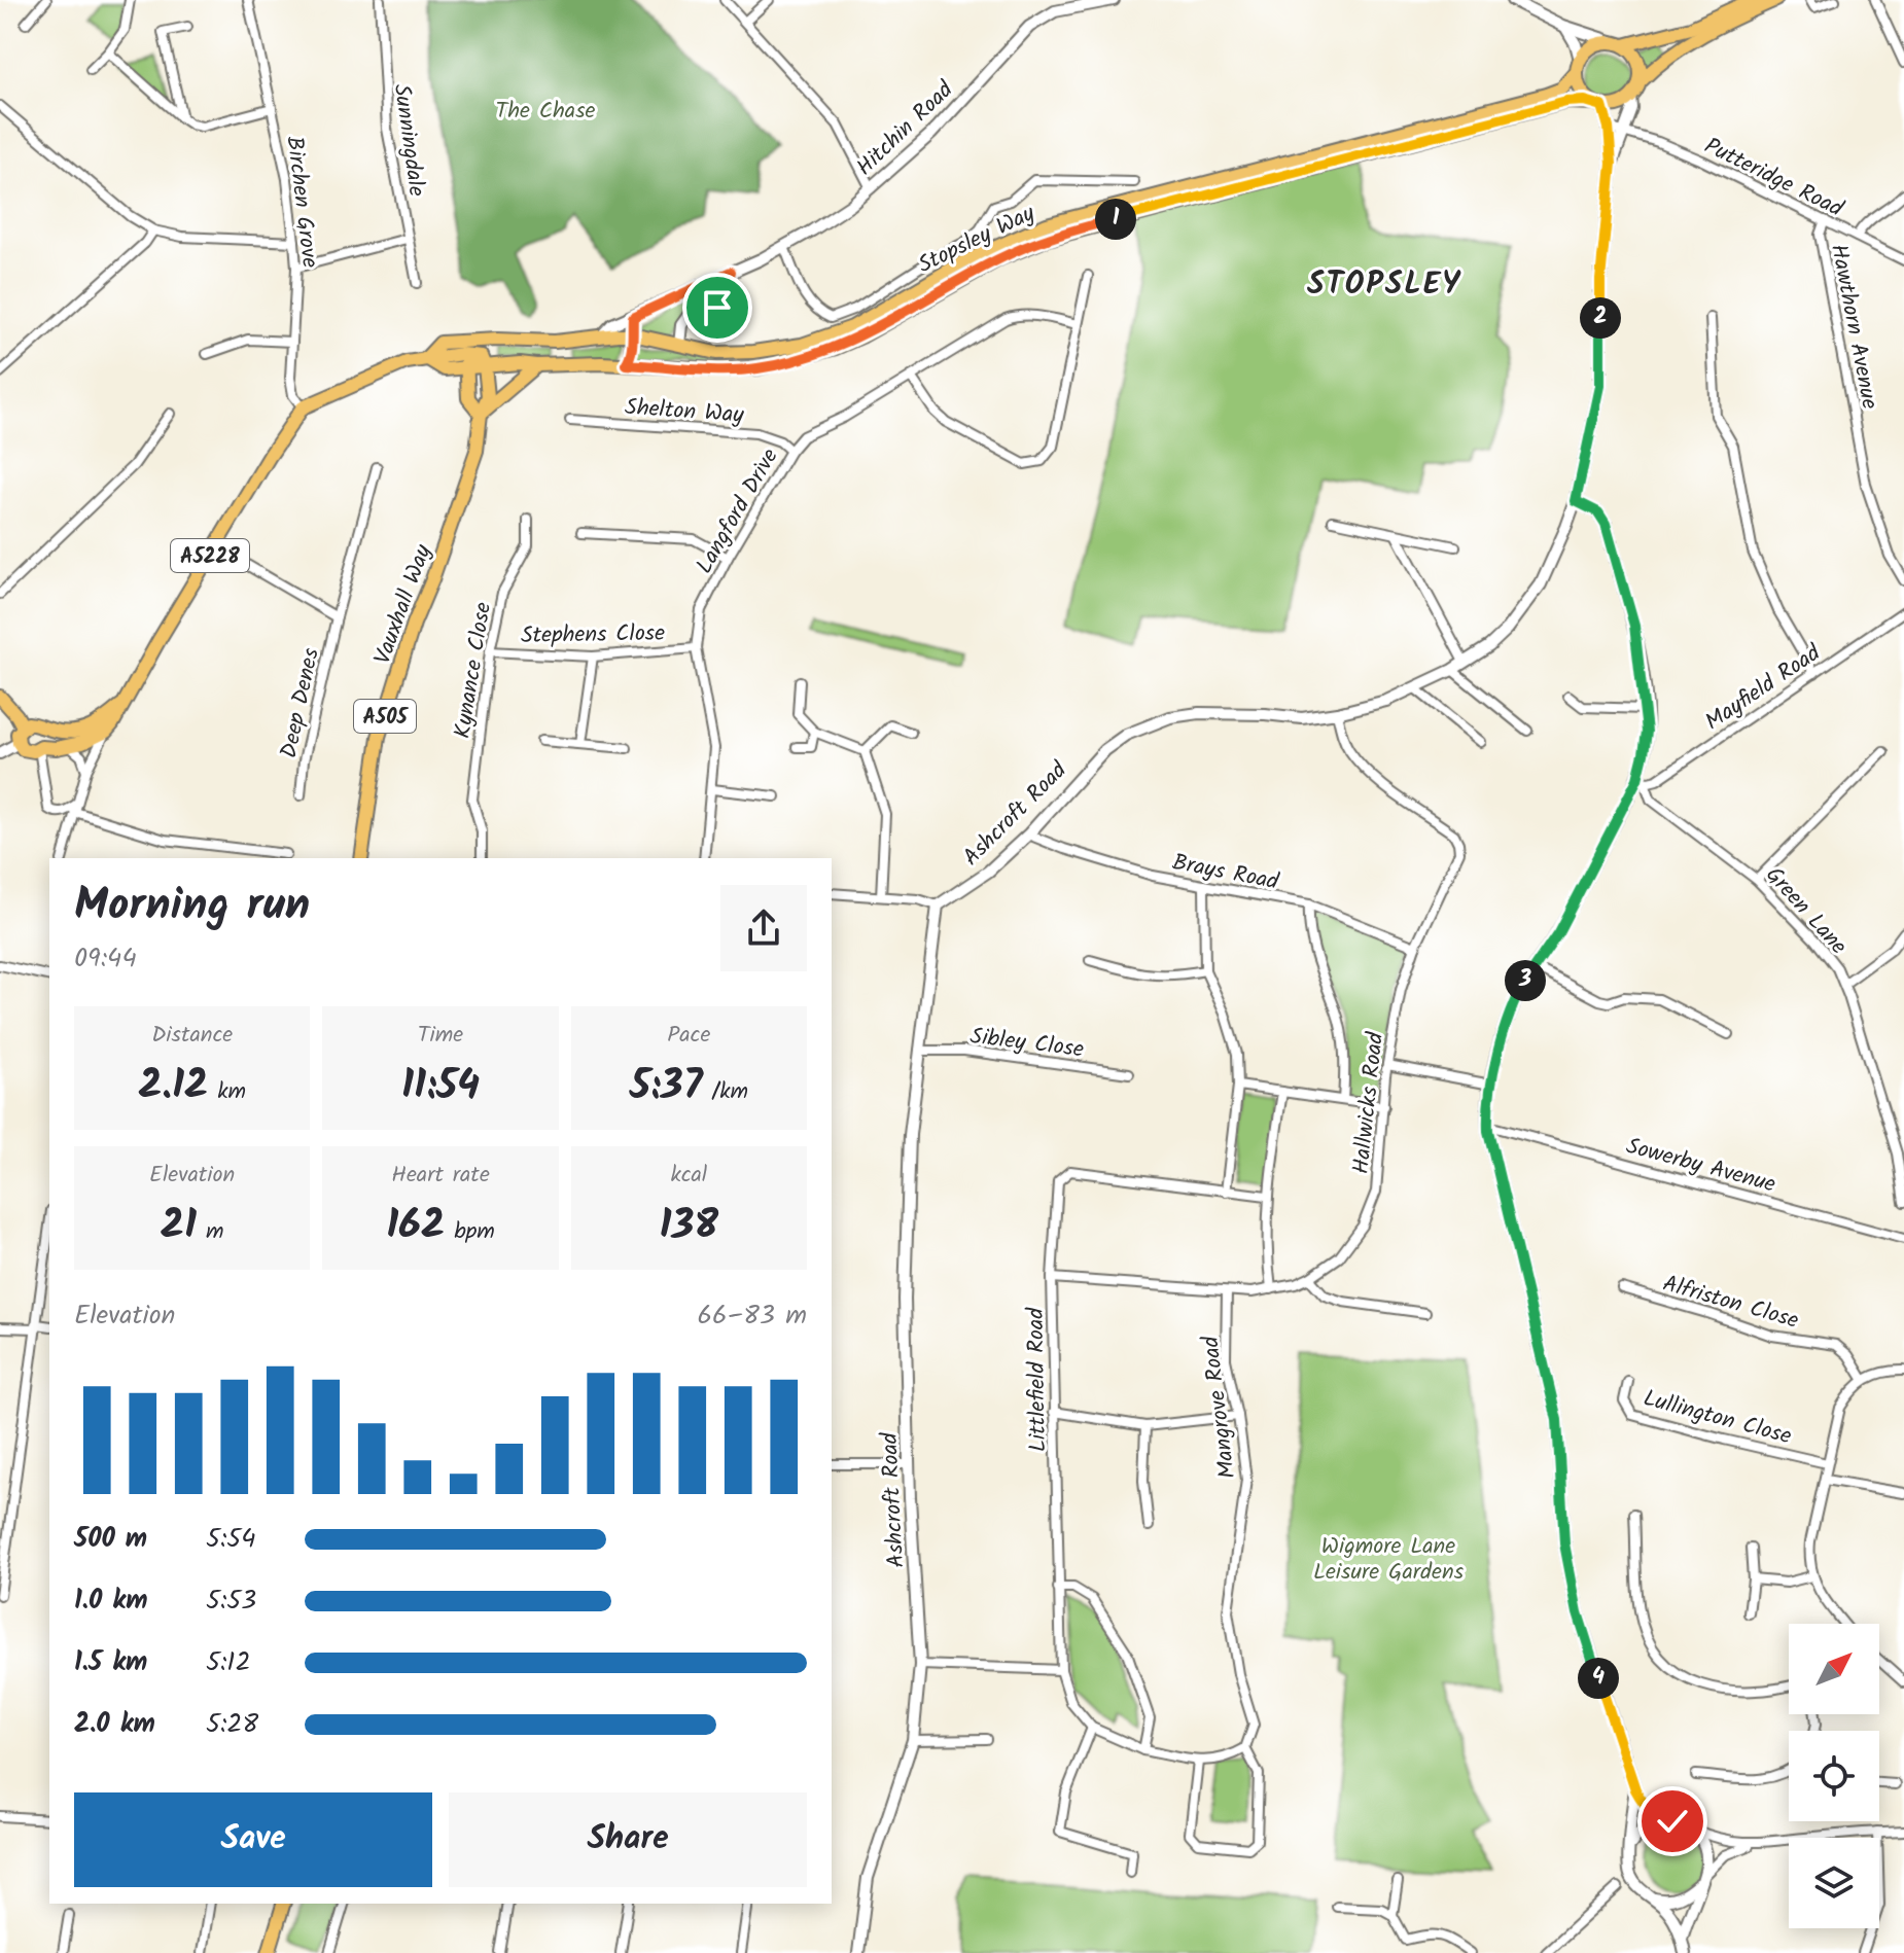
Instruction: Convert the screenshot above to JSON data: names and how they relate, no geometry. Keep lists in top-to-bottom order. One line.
{"streets":{"main road":["Stopsley Way","A5228","Vauxhall Way","A505"],"street":["Hitchin Road","Sunningdale","Putteridge Road","Birchen Grove","Hawthorn Avenue","Shelton Way","Langford Drive","Stephens Close","Kynance Close","Mayfield Road","Deep Denes","Ashcroft Road","Brays Road","Green Lane","Sibley Close","Hallwicks Road","Sowerby Avenue","Alfriston Close","Littlefield Road","Mangrove Road","Lullington Close"]},"crossings":[["Hitchin Road","Stopsley Way"],["Putteridge Road","Hawthorn Avenue"],["Putteridge Road","Ashcroft Road"],["Birchen Grove","A5228"],["Stopsley Way","Vauxhall Way"],["Stopsley Way","Ashcroft Road"],["Shelton Way","Langford Drive"],["Langford Drive","Stephens Close"],["Stephens Close","Kynance Close"],["Mayfield Road","Green Lane"],["Ashcroft Road","Brays Road"],["Ashcroft Road","Sibley Close"],["Ashcroft Road","Hallwicks Road"],["Brays Road","Hallwicks Road"],["Hallwicks Road","Littlefield Road"],["Hallwicks Road","Mangrove Road"]],"districts":["STOPSLEY"],"parks":["The Chase","Wigmore Lane Leisure Gardens"],"north":"top right","page":{"pins":["1","2","3","4"],"heading":["Morning run","09:44"],"stats":[["Distance","2.12 km"],["Time","11:54"],["Pace","5:37 /km"],["Elevation","21 m"],["Heart rate","162 bpm"],["kcal","138"]],"chart":["Elevation","66–83 m"],"list":[{"name":"500 m","note":"5:54"},{"name":"1.0 km","note":"5:53"},{"name":"1.5 km","note":"5:12"},{"name":"2.0 km","note":"5:28"}],"buttons":["Save","Share"]}}
